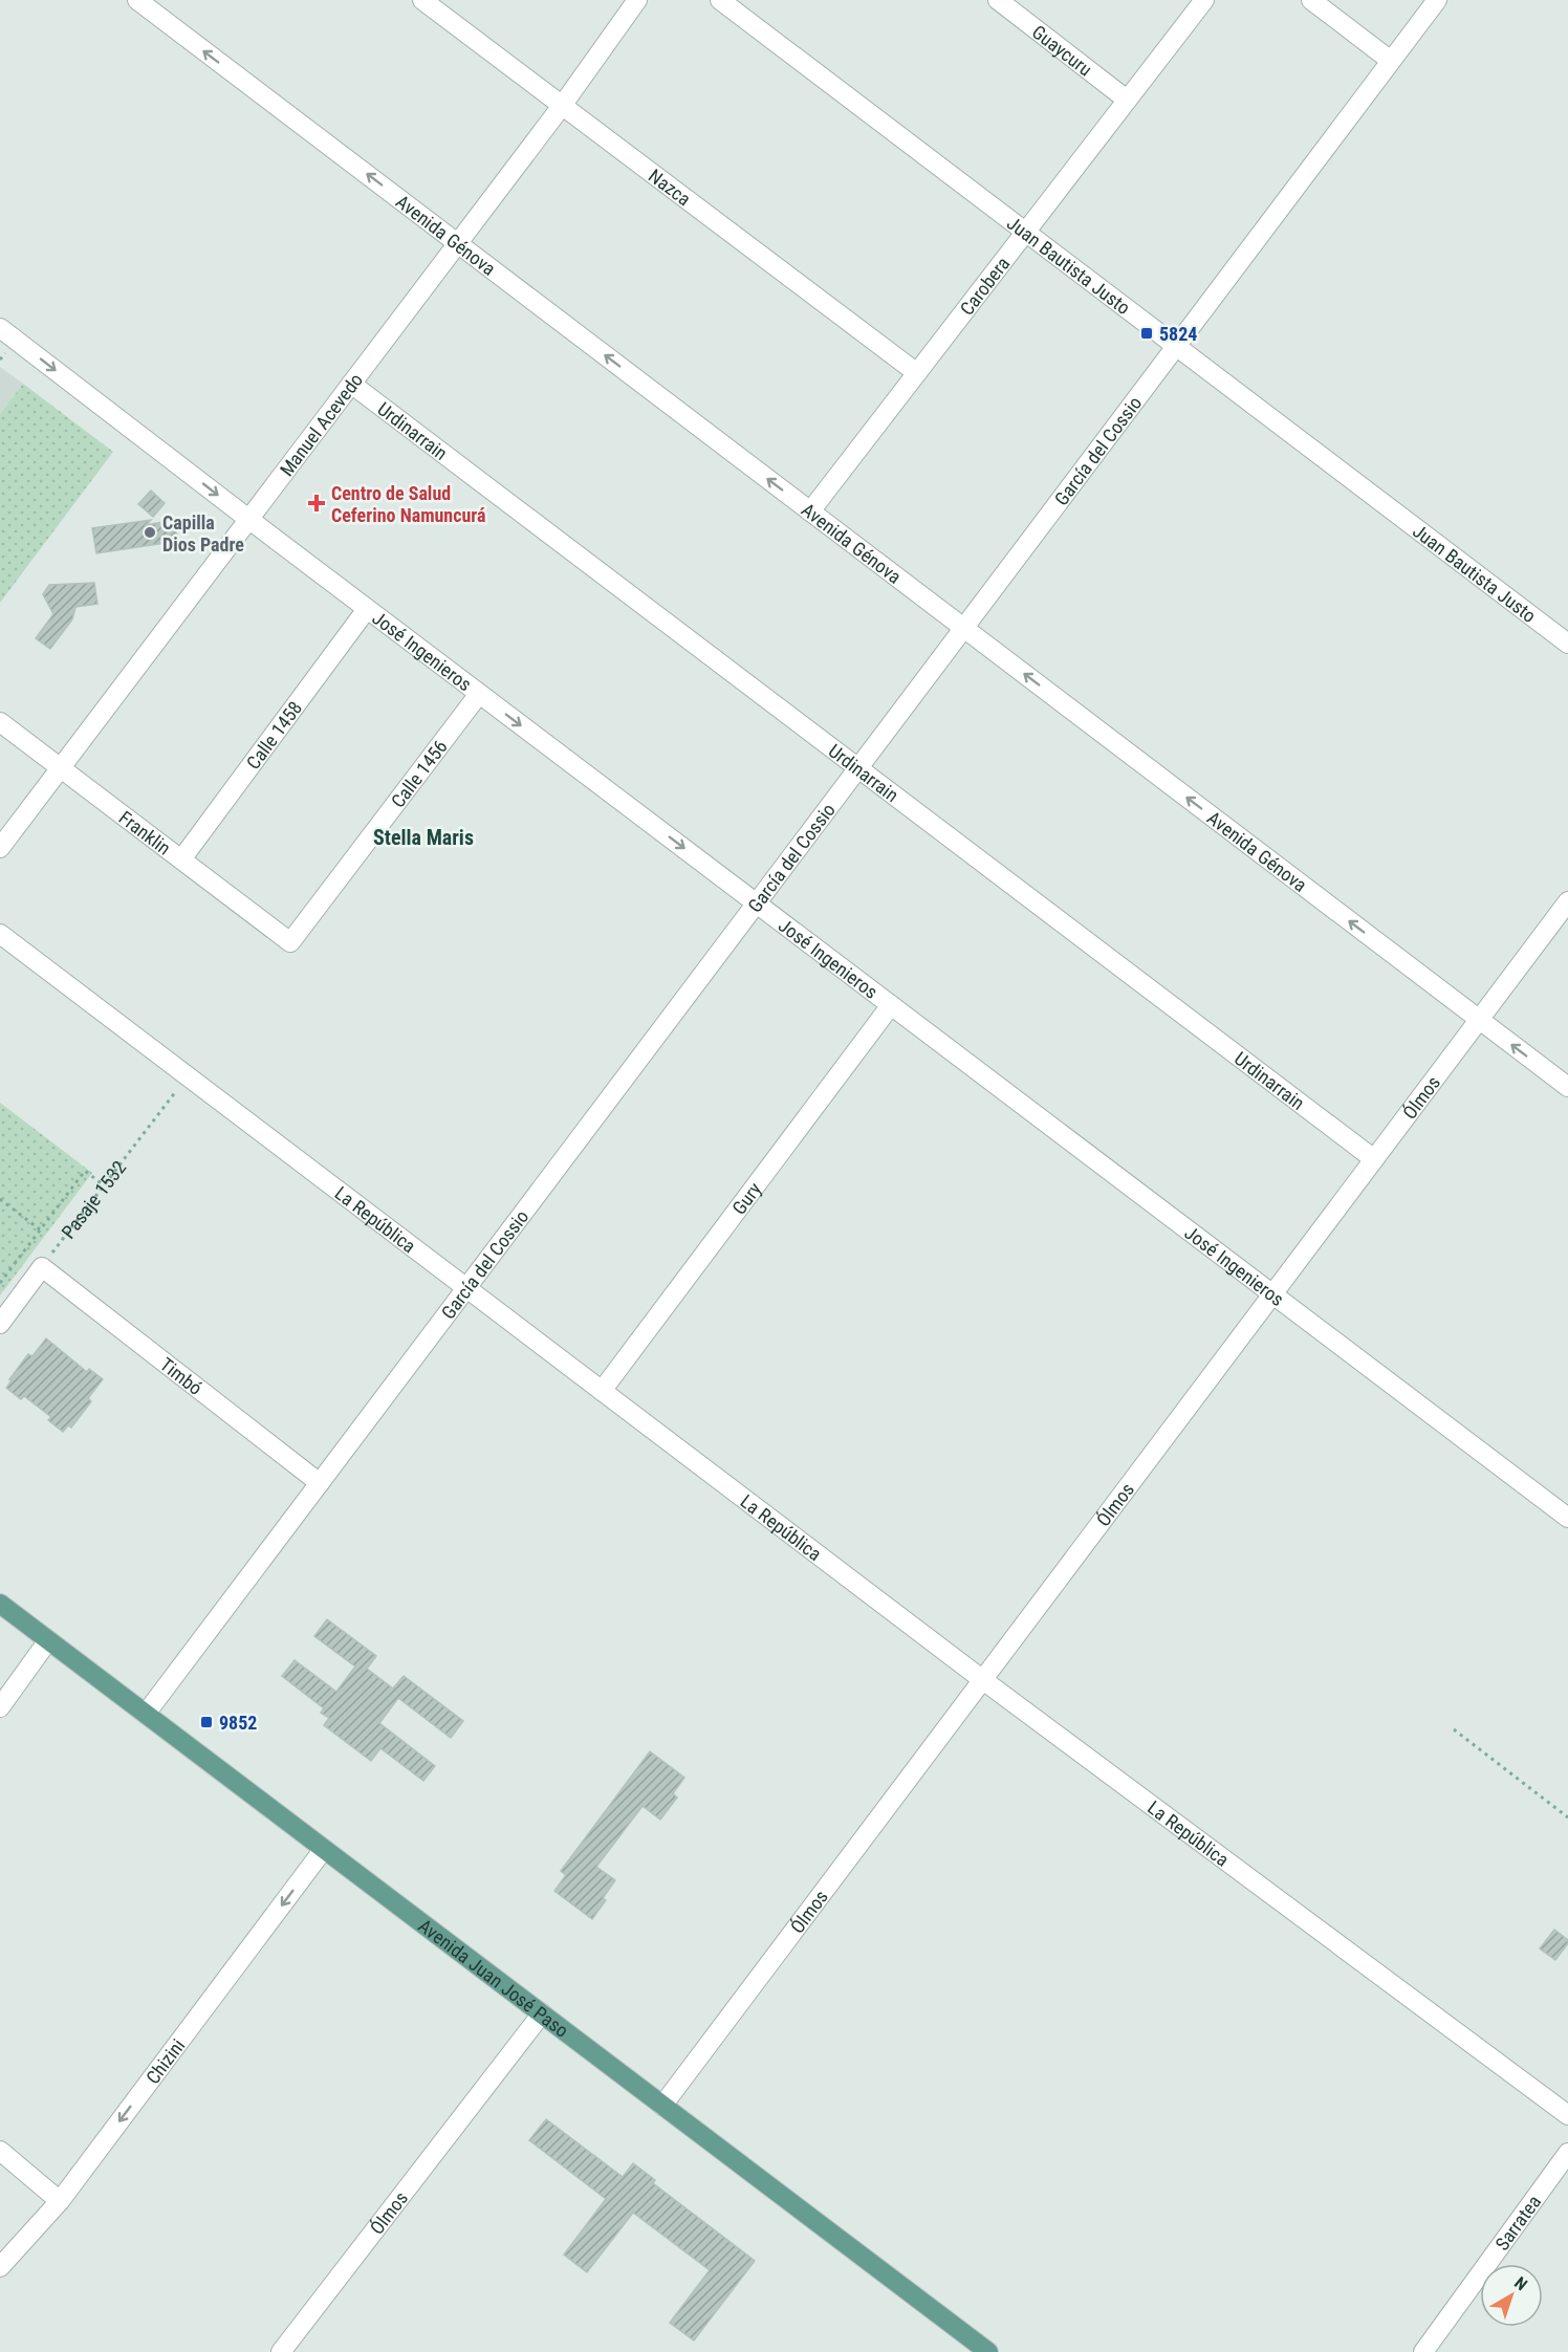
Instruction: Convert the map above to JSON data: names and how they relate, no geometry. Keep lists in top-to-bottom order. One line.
{"streets":{"main road":["Avenida Juan José Paso"],"street":["Guaycuru","Nazca","Avenida Génova","Juan Bautista Justo","Carobera","Manuel Acevedo","Urdinarrain","García del Cossio","José Ingenieros","Calle 1458","Calle 1456","Franklin","Ólmos","Gury","La República","Timbó","Chizini","Sarratea"],"path":["Pasaje 1532"]},"crossings":[["Guaycuru","Carobera"],["Nazca","Carobera"],["Nazca","Manuel Acevedo"],["Avenida Génova","Carobera"],["Avenida Génova","Manuel Acevedo"],["Avenida Génova","García del Cossio"],["Avenida Génova","Ólmos"],["Juan Bautista Justo","Carobera"],["Juan Bautista Justo","García del Cossio"],["Manuel Acevedo","Urdinarrain"],["Manuel Acevedo","José Ingenieros"],["Manuel Acevedo","Franklin"],["Urdinarrain","García del Cossio"],["Urdinarrain","Ólmos"],["García del Cossio","José Ingenieros"],["García del Cossio","La República"],["García del Cossio","Timbó"],["García del Cossio","Avenida Juan José Paso"],["José Ingenieros","Calle 1458"],["José Ingenieros","Calle 1456"],["José Ingenieros","Ólmos"],["José Ingenieros","Gury"],["Calle 1458","Franklin"],["Calle 1456","Franklin"],["Ólmos","La República"],["Ólmos","Avenida Juan José Paso"],["Gury","La República"],["Pasaje 1532","La República"],["Pasaje 1532","Timbó"],["Avenida Juan José Paso","Chizini"]],"one_way":["Avenida Génova","Chizini"],"districts":["Stella Maris"],"places":{"transit":["5824","9852"],"health":["Centro de Salud Ceferino Namuncurá"],"other":["Capilla Dios Padre"]},"north":"top right"}
